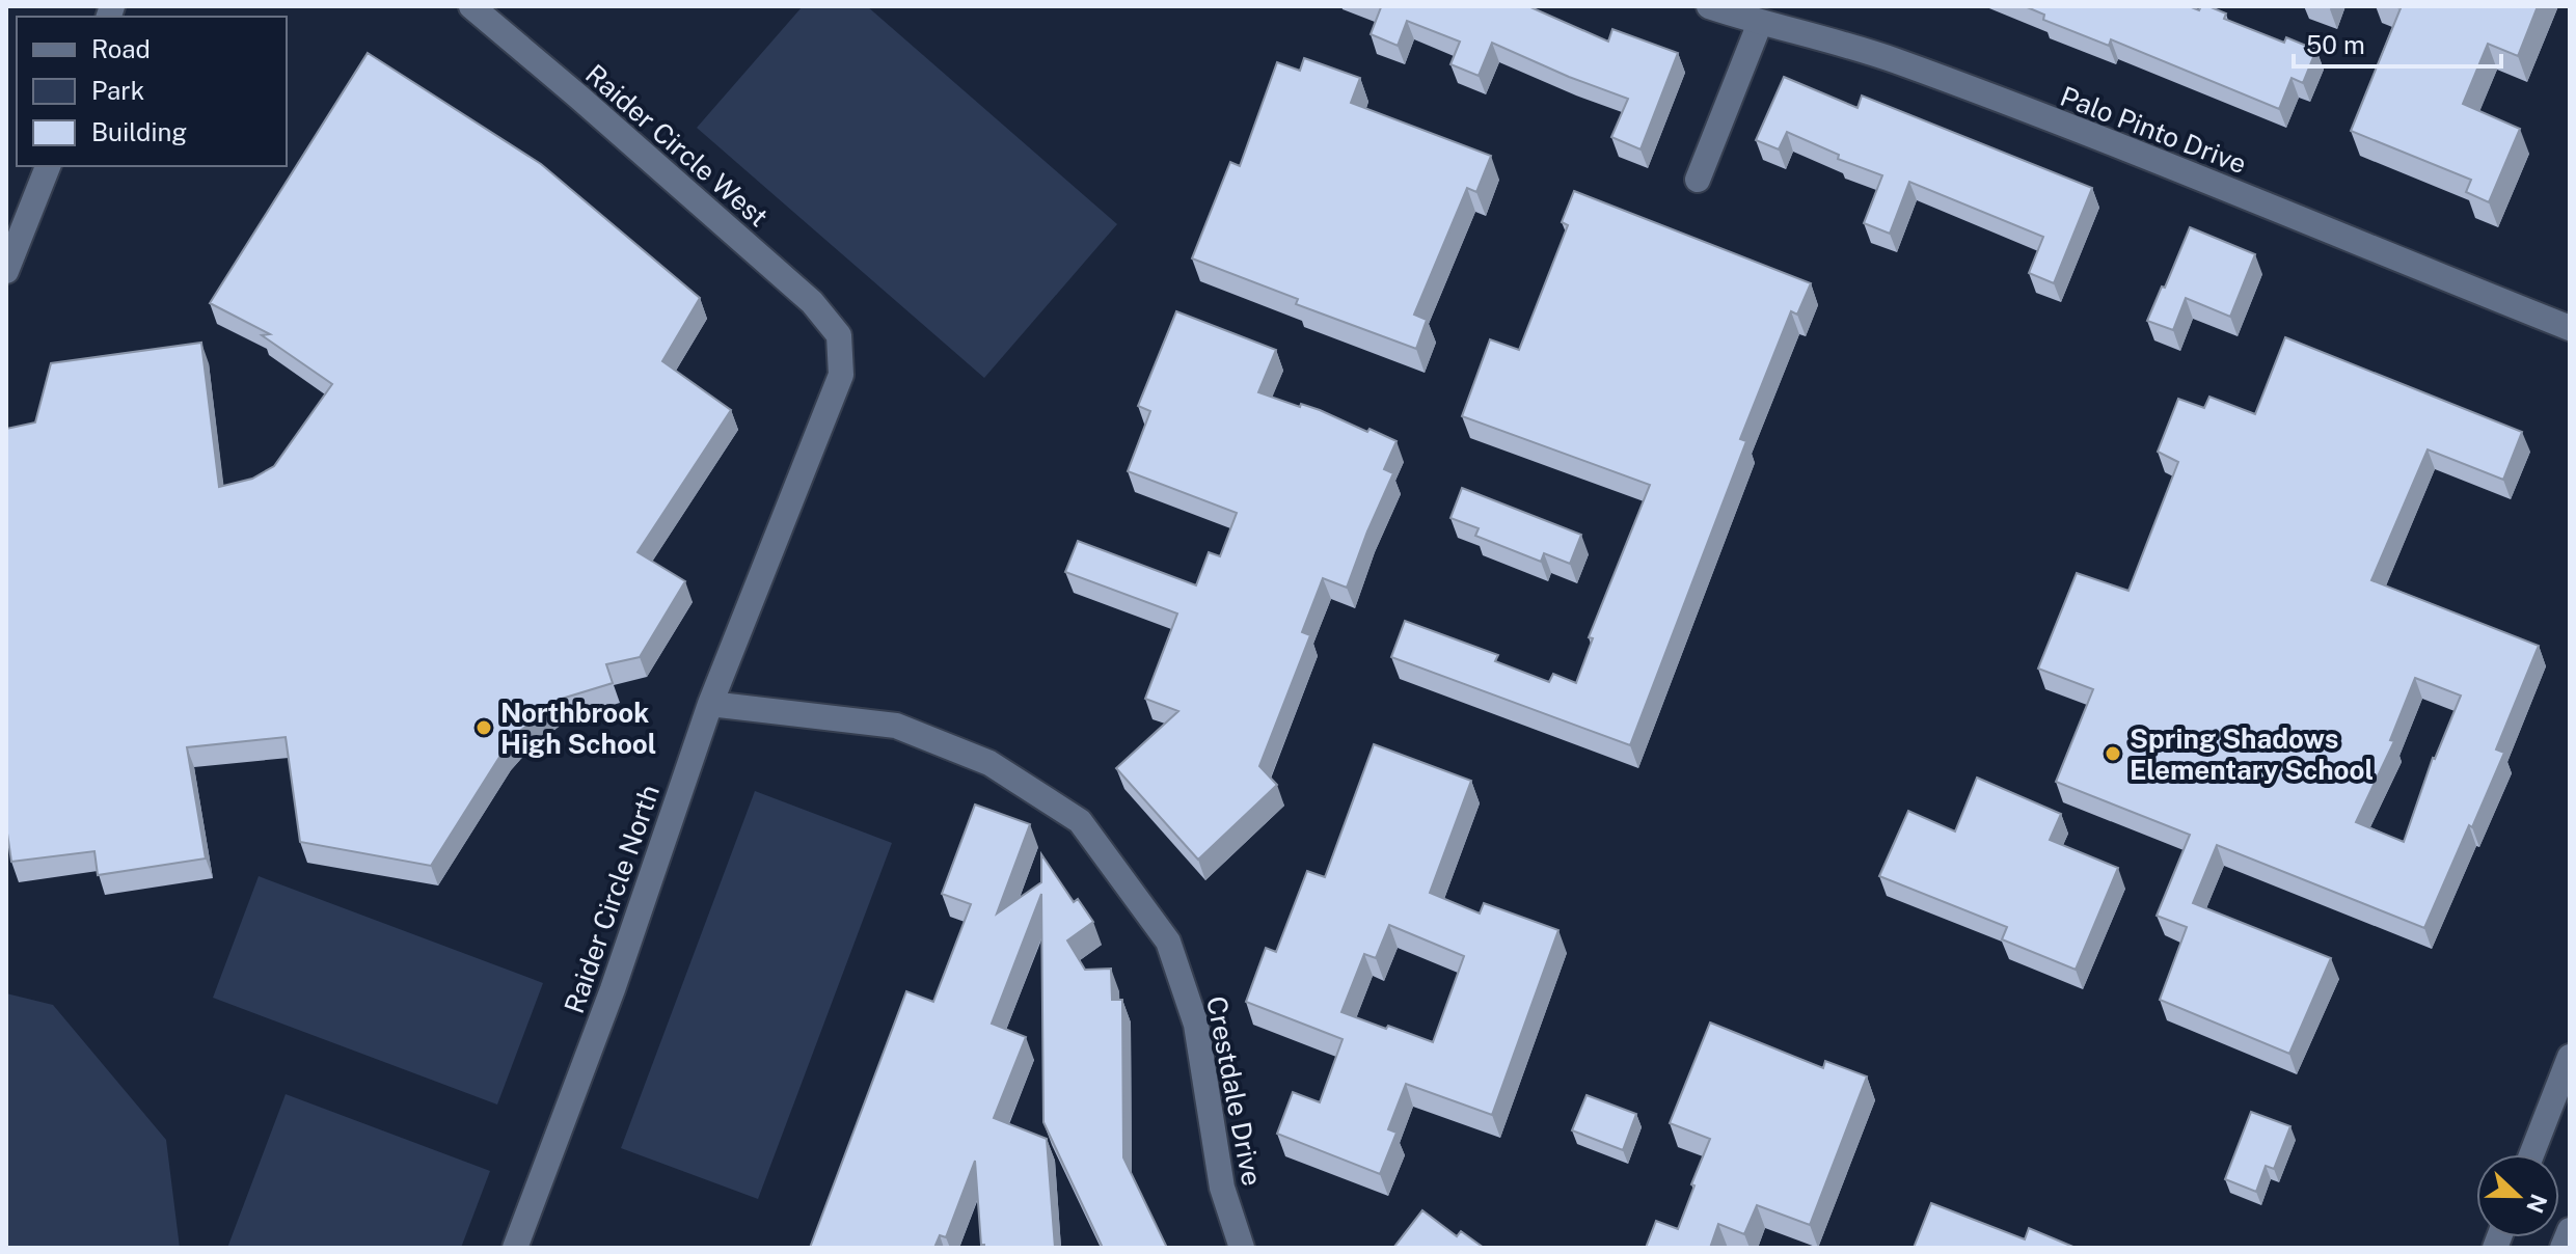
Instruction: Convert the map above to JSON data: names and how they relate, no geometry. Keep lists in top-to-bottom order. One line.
{"streets":{"street":["Palo Pinto Drive","Raider Circle West","Raider Circle North","Crestdale Drive"]},"crossings":[["Raider Circle West","Raider Circle North"],["Raider Circle North","Crestdale Drive"]],"places":["Northbrook High School","Spring Shadows Elementary School"],"legend":["Road","Park","Building"],"scale_bar":"50 m","north":"right"}
